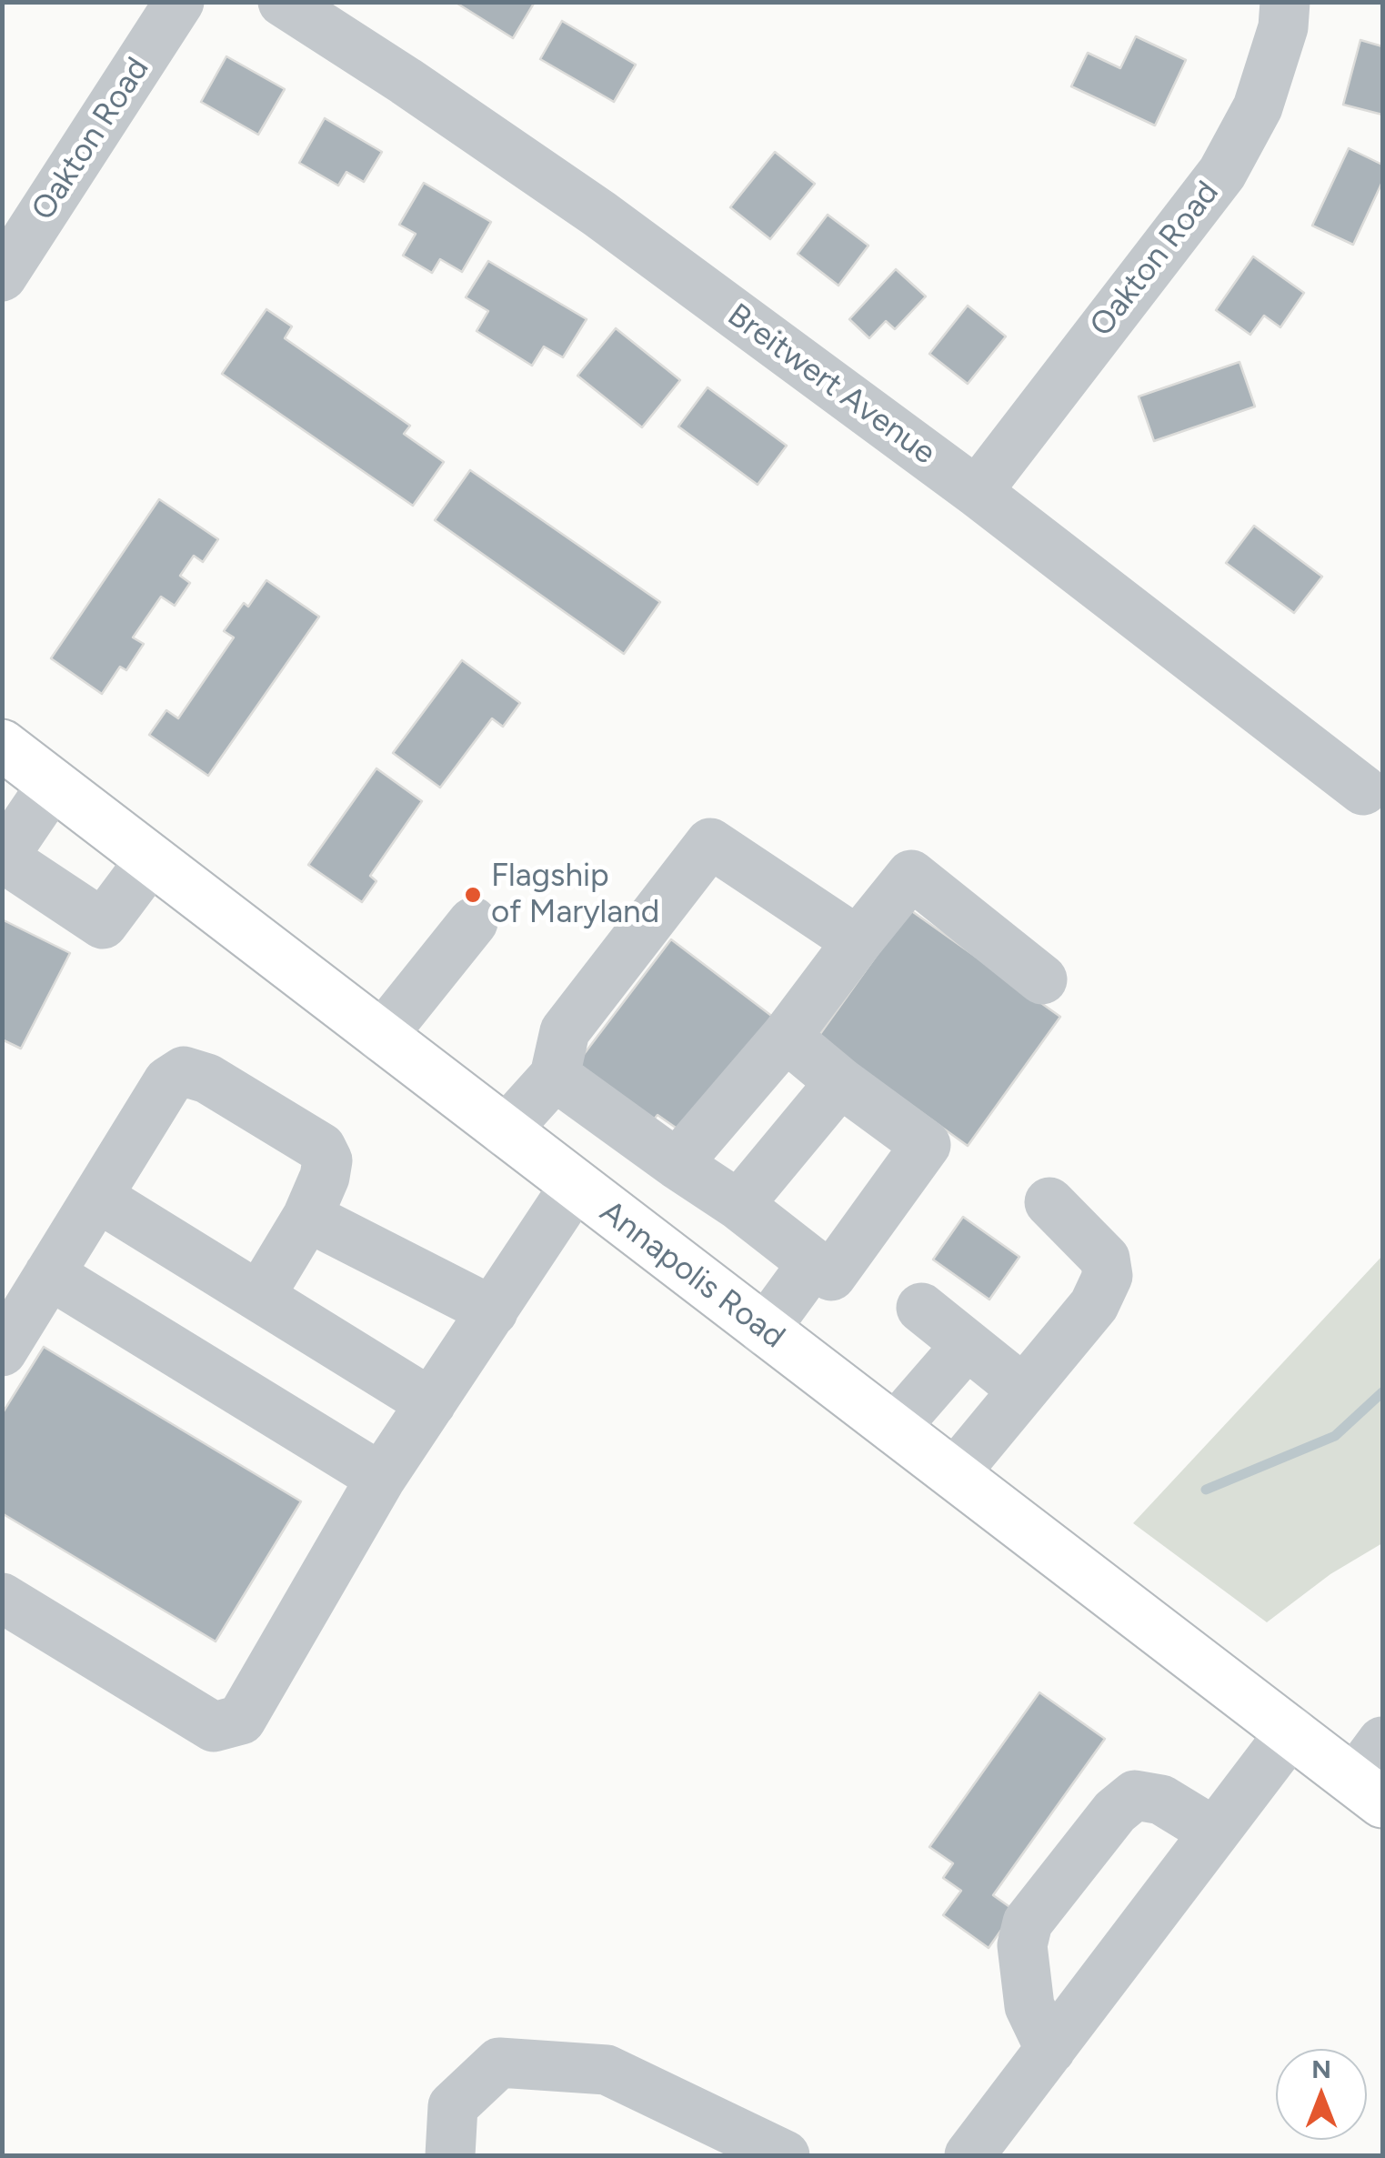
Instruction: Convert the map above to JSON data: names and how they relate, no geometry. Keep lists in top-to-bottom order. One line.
{"streets":{"main road":["Annapolis Road"],"street":["Oakton Road","Breitwert Avenue"]},"crossings":[["Oakton Road","Breitwert Avenue"]],"places":["Flagship of Maryland"],"north":"top"}
